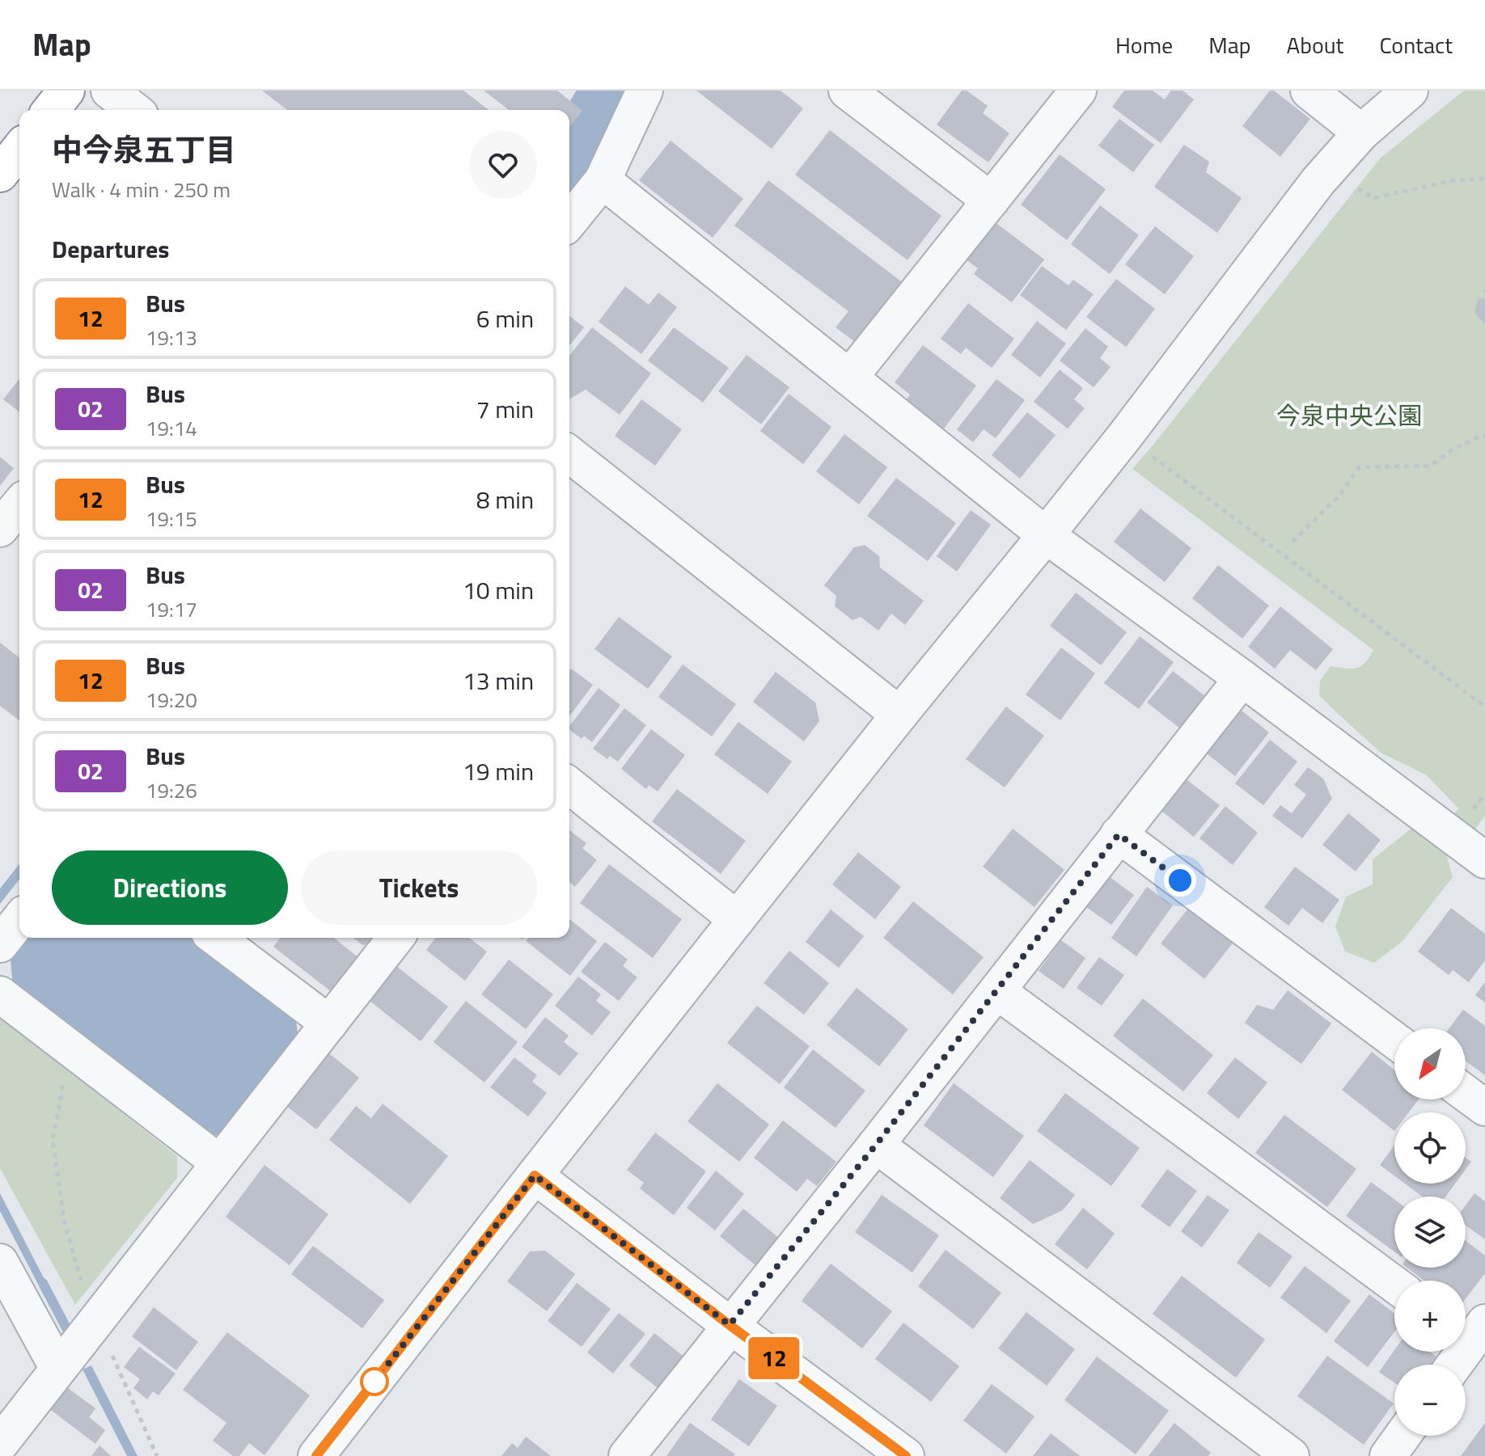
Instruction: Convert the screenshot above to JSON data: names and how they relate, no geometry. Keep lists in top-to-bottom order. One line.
{"parks":["今泉中央公園"],"lines":["bus line 12"],"north":"bottom left","page":{"header":"Map","nav":["Home","Map","About","Contact"],"on_map":"12","heading":[["中今泉五丁目","Walk · 4 min · 250 m"],"Departures"],"list":[{"mark":"12","name":"Bus","note":"19:13","value":"6 min"},{"mark":"02","name":"Bus","note":"19:14","value":"7 min"},{"mark":"12","name":"Bus","note":"19:15","value":"8 min"},{"mark":"02","name":"Bus","note":"19:17","value":"10 min"},{"mark":"12","name":"Bus","note":"19:20","value":"13 min"},{"mark":"02","name":"Bus","note":"19:26","value":"19 min"}],"buttons":["Directions","Tickets"],"map_buttons":["+","−"]}}
